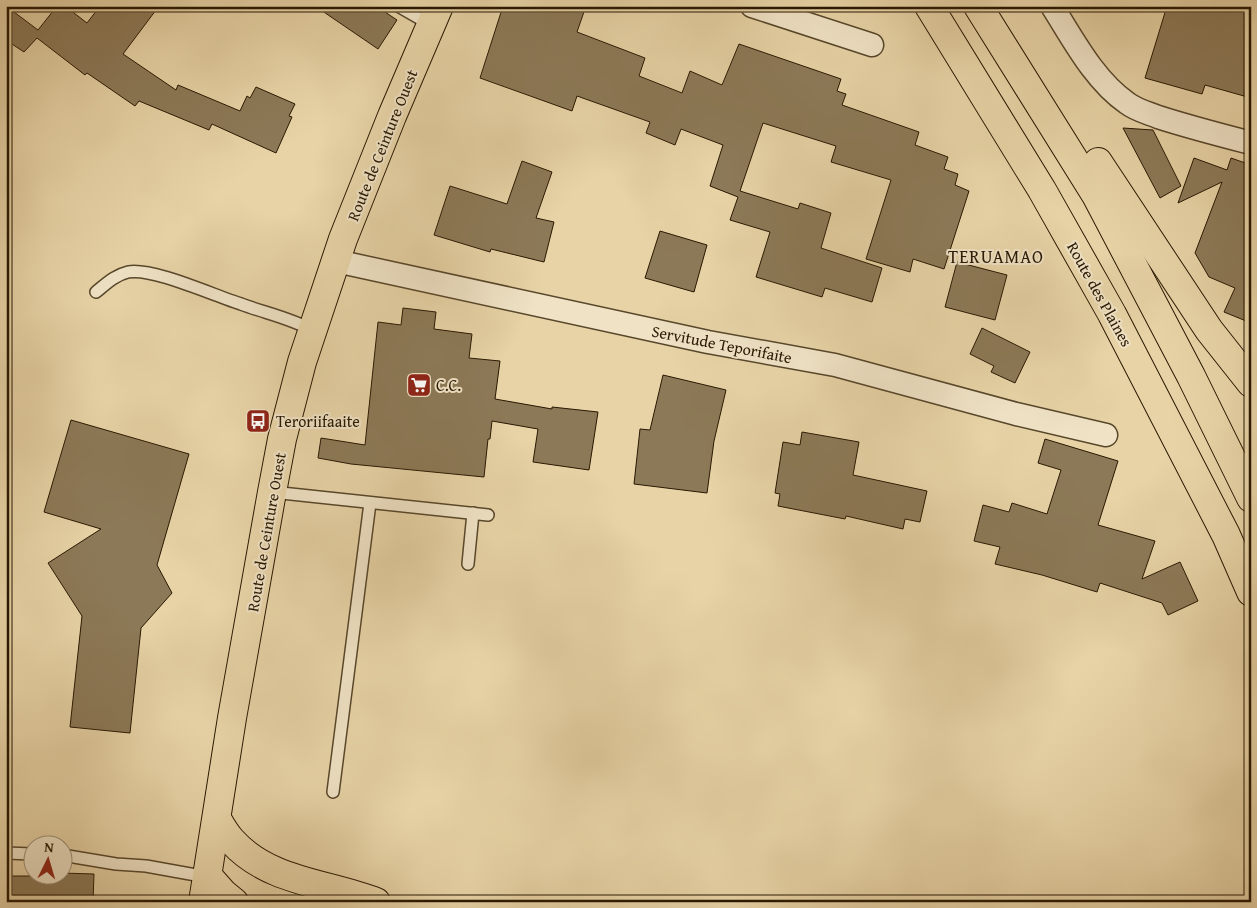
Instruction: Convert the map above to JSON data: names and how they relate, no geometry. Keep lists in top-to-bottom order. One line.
{"streets":{"main road":["Route de Ceinture Ouest","Route des Plaines"],"street":["Servitude Teporifaite"]},"crossings":[["Route de Ceinture Ouest","Servitude Teporifaite"]],"districts":["TERUAMAO"],"places":{"supermarket":["C.C."],"bus stop":["Teroriifaaite"]},"north":"top"}
